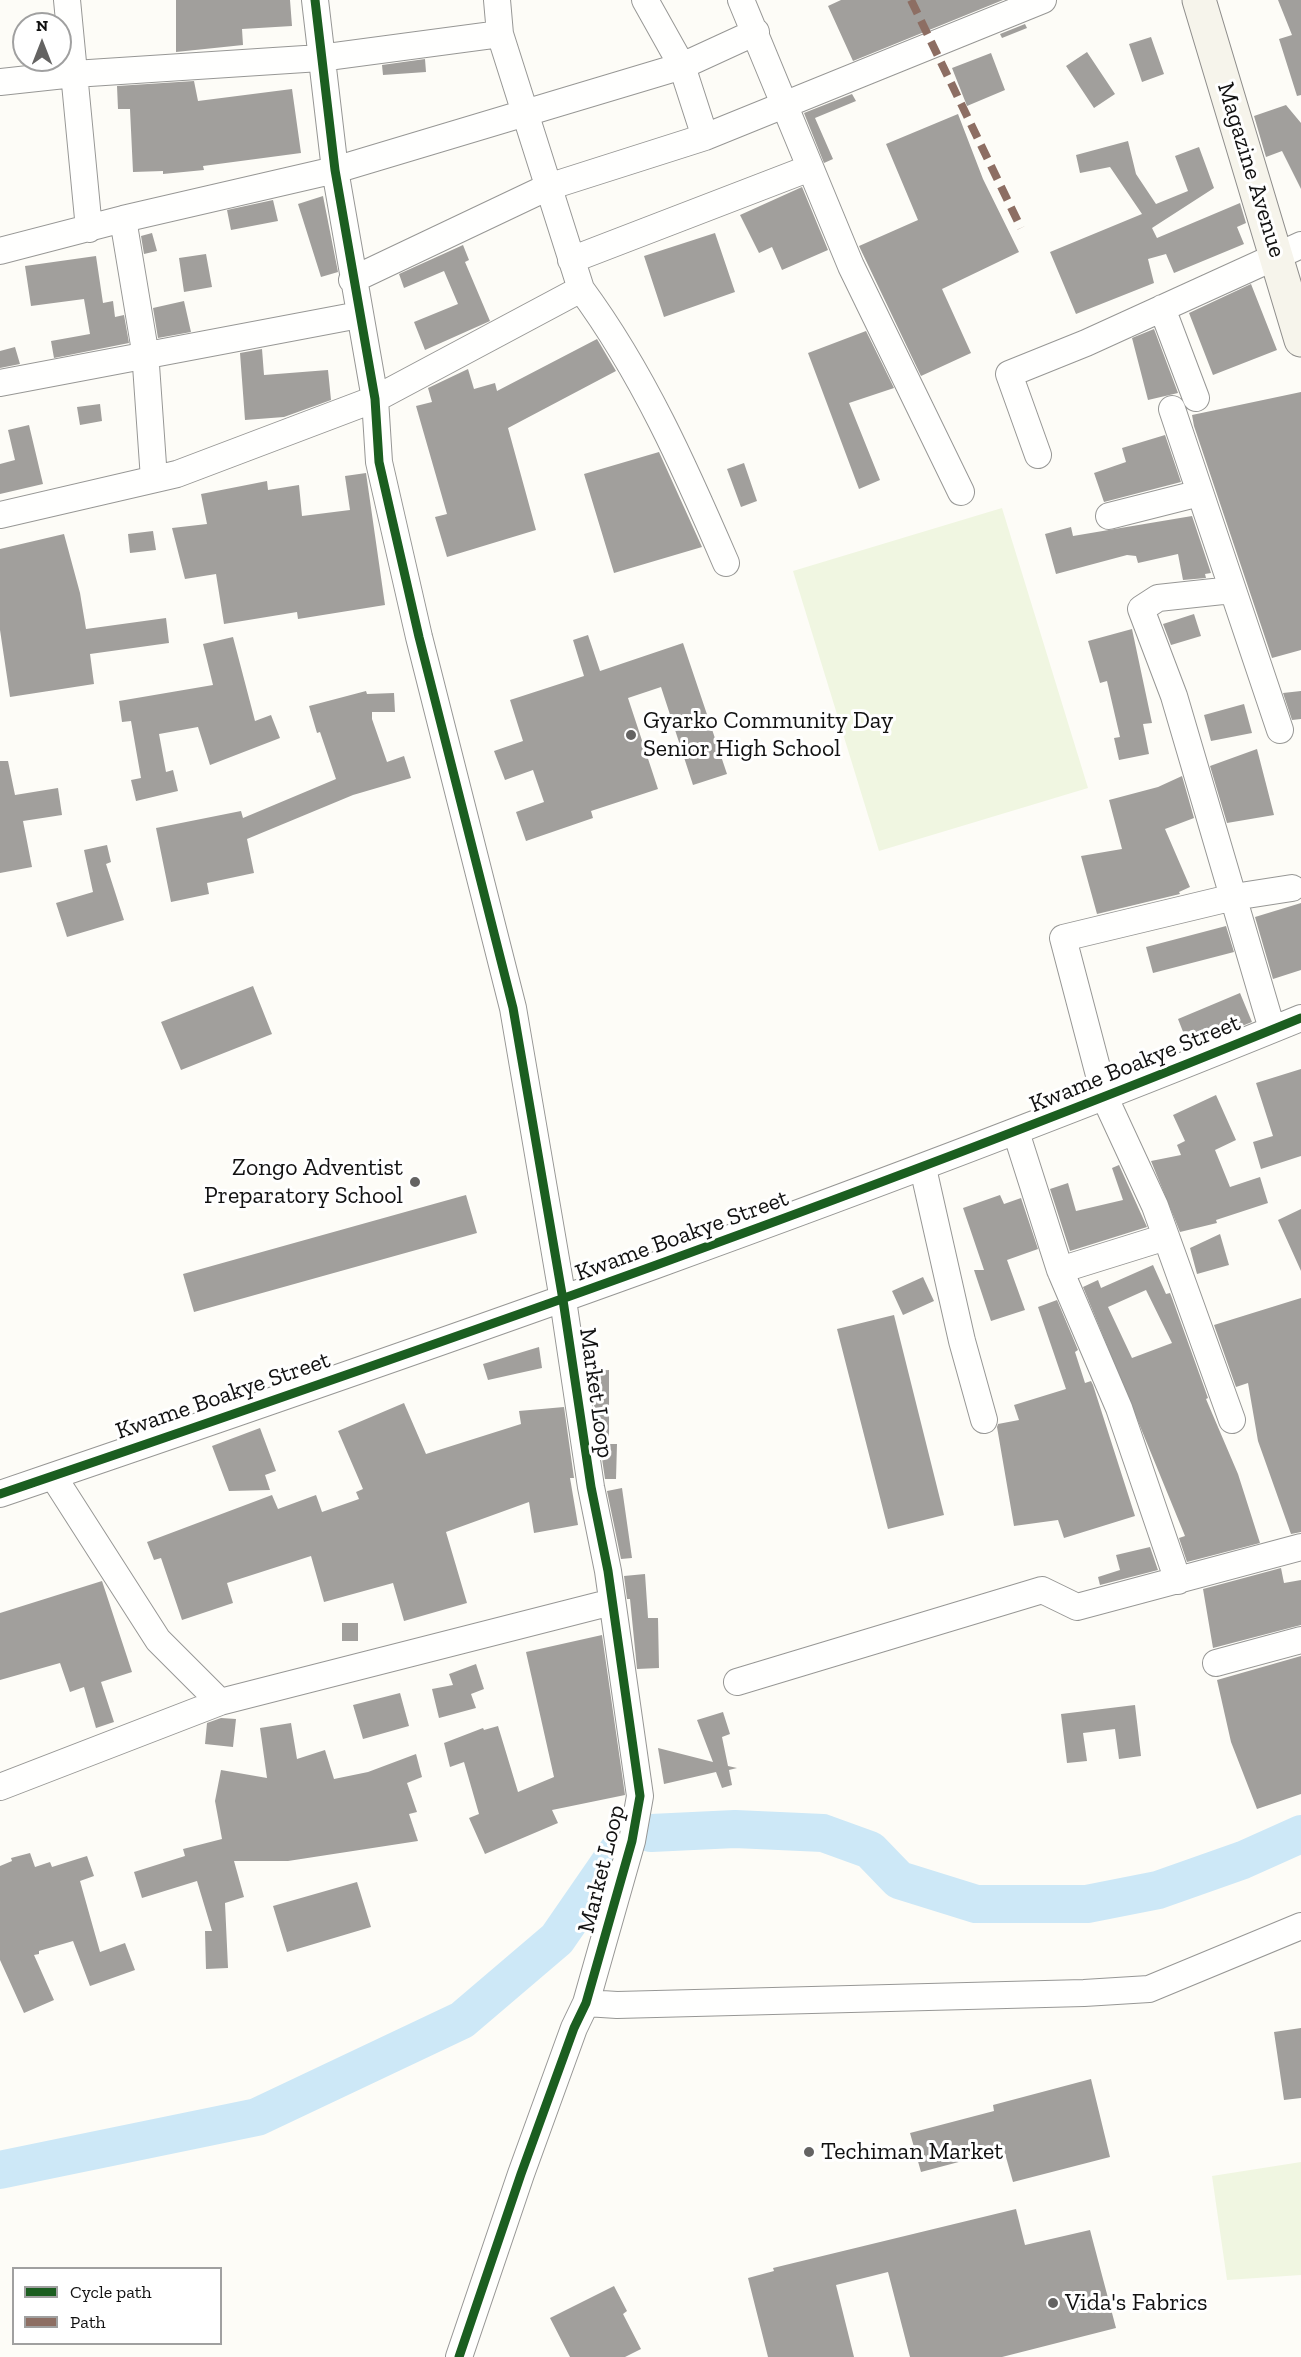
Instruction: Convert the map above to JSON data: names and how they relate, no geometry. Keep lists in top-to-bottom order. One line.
{"streets":{"street":["Magazine Avenue","Kwame Boakye Street","Market Loop"]},"crossings":[["Kwame Boakye Street","Market Loop"]],"places":["Gyarko Community Day Senior High School","Zongo Adventist Preparatory School","Techiman Market","Vida's Fabrics"],"legend":["Cycle path","Path"],"north":"top"}
